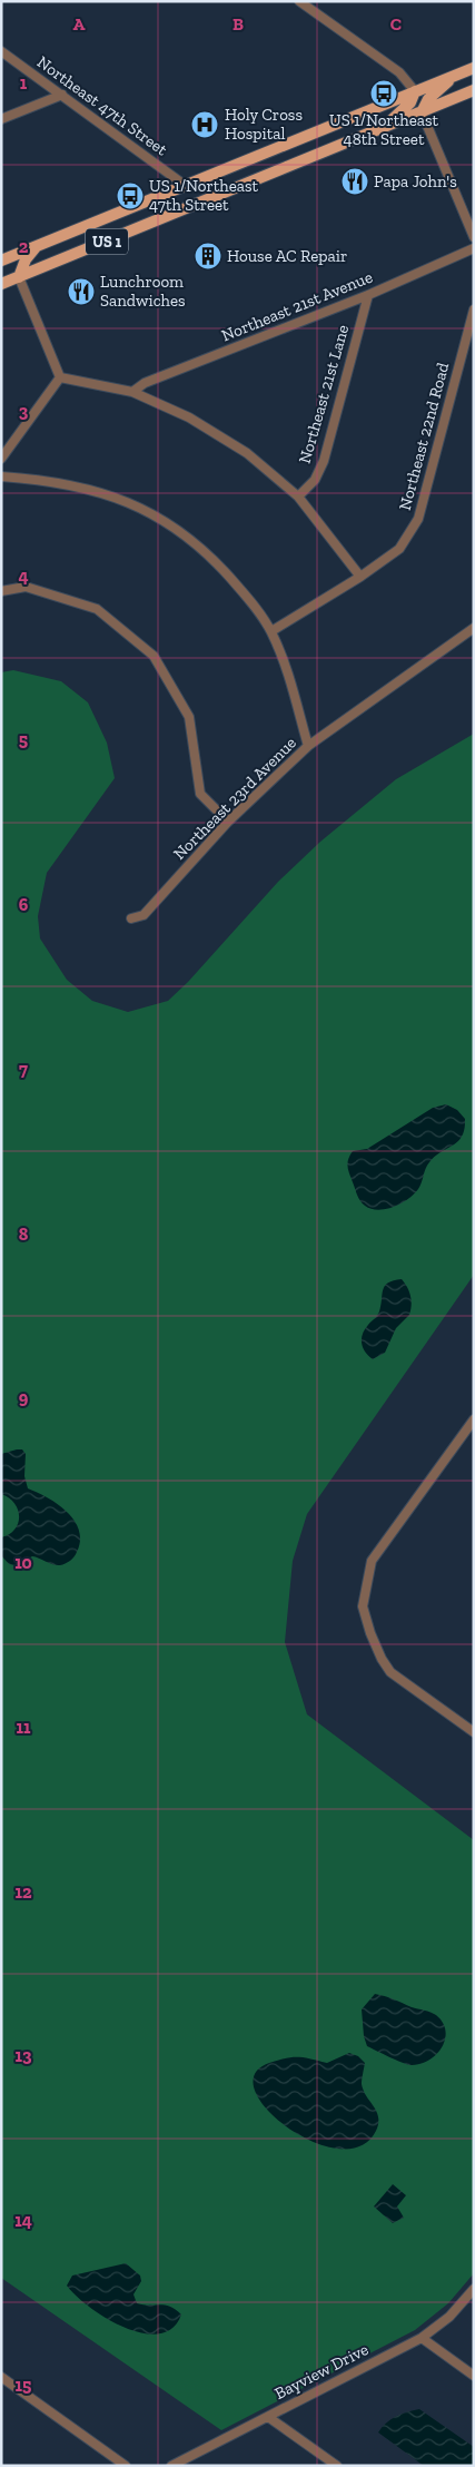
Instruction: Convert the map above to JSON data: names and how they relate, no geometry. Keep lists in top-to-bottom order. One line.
{"streets":{"main road":["US 1"],"street":["Northeast 47th Street","Northeast 21st Avenue","Northeast 21st Lane","Northeast 22nd Road","Northeast 23rd Avenue","Bayview Drive"]},"crossings":[["Northeast 47th Street","US 1"],["Northeast 21st Avenue","Northeast 21st Lane"]],"places":{"bus stop":["US 1/Northeast 48th Street","US 1/Northeast 47th Street"],"hospital":["Holy Cross Hospital"],"restaurant":["Papa John's","Lunchroom Sandwiches"],"building":["House AC Repair"]},"grid":{"columns":["A","B","C"],"rows":["1","2","3","4","5","6","7","8","9","10","11","12","13","14","15"]}}
